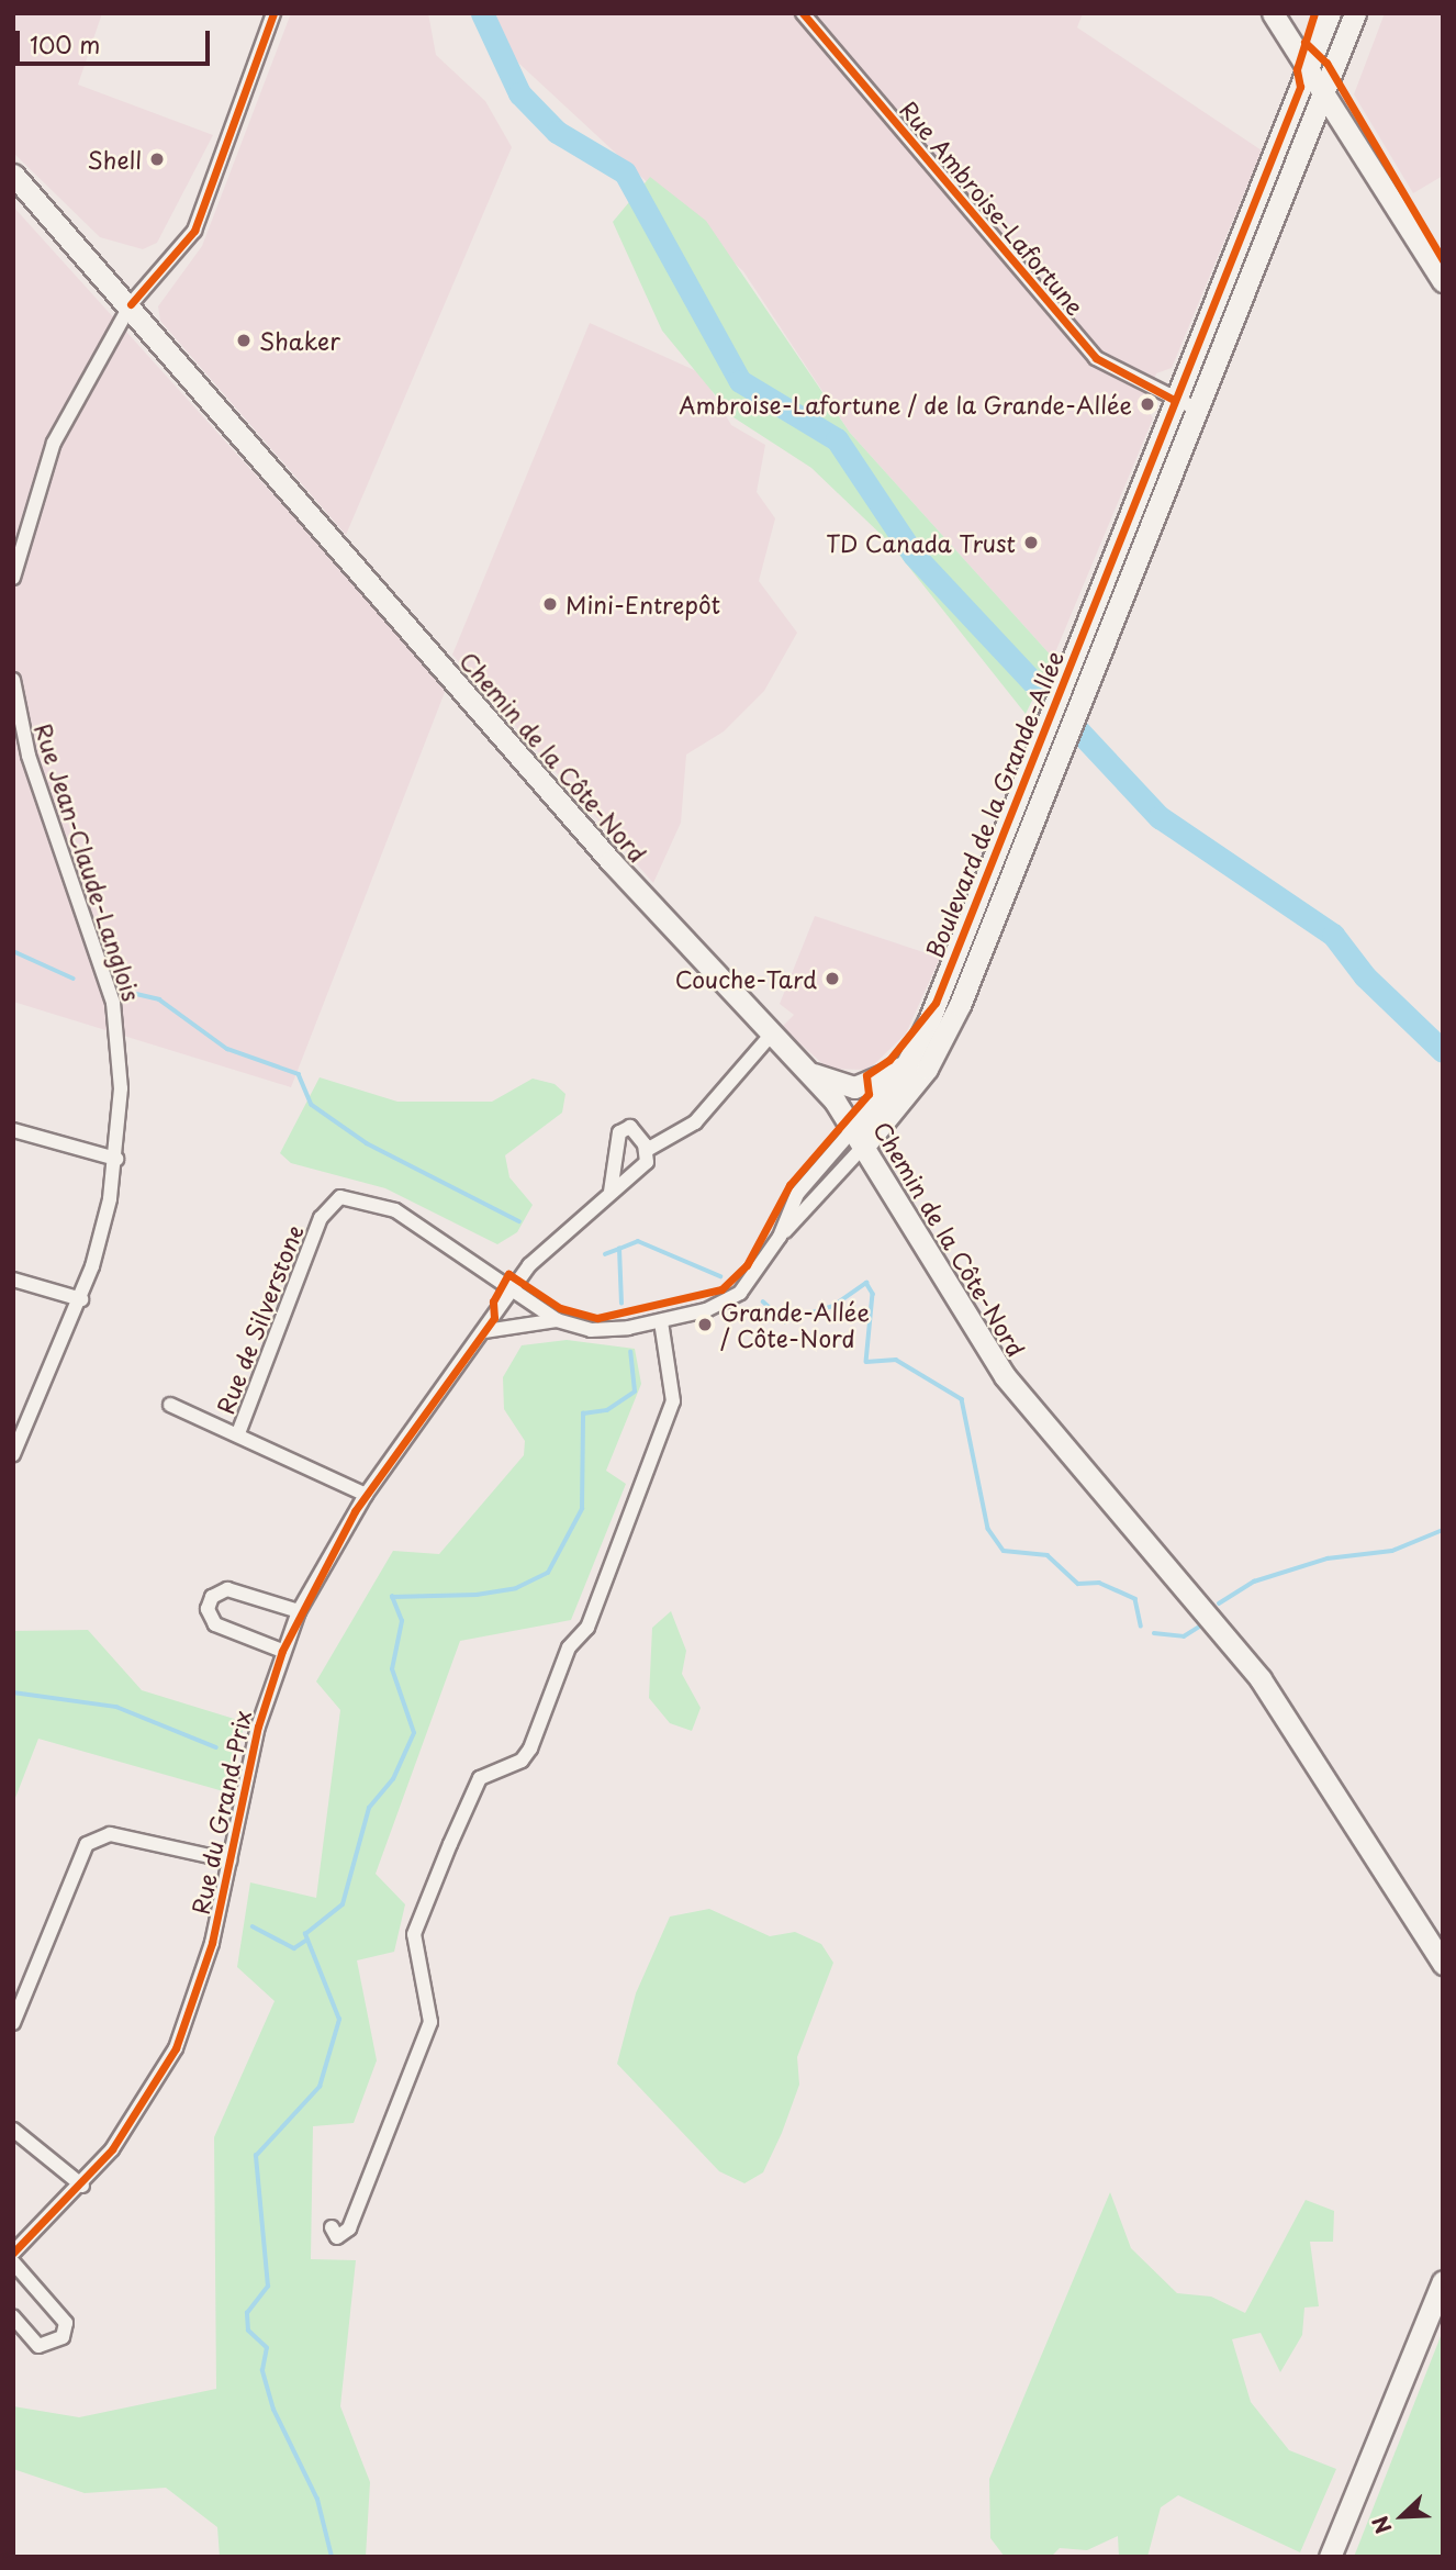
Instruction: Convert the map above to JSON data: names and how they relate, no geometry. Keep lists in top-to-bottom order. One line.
{"streets":{"street":["Rue Ambroise-Lafortune","Chemin de la Côte-Nord","Boulevard de la Grande-Allée","Rue Jean-Claude-Langlois","Rue de Silverstone","Rue du Grand-Prix"]},"crossings":[["Rue Ambroise-Lafortune","Boulevard de la Grande-Allée"],["Chemin de la Côte-Nord","Boulevard de la Grande-Allée"],["Boulevard de la Grande-Allée","Rue de Silverstone"],["Boulevard de la Grande-Allée","Rue du Grand-Prix"],["Rue de Silverstone","Rue du Grand-Prix"]],"places":["Shell","Shaker","Ambroise-Lafortune / de la Grande-Allée","TD Canada Trust","Mini-Entrepôt","Couche-Tard","Grande-Allée / Côte-Nord"],"scale_bar":"100 m","north":"bottom left"}
